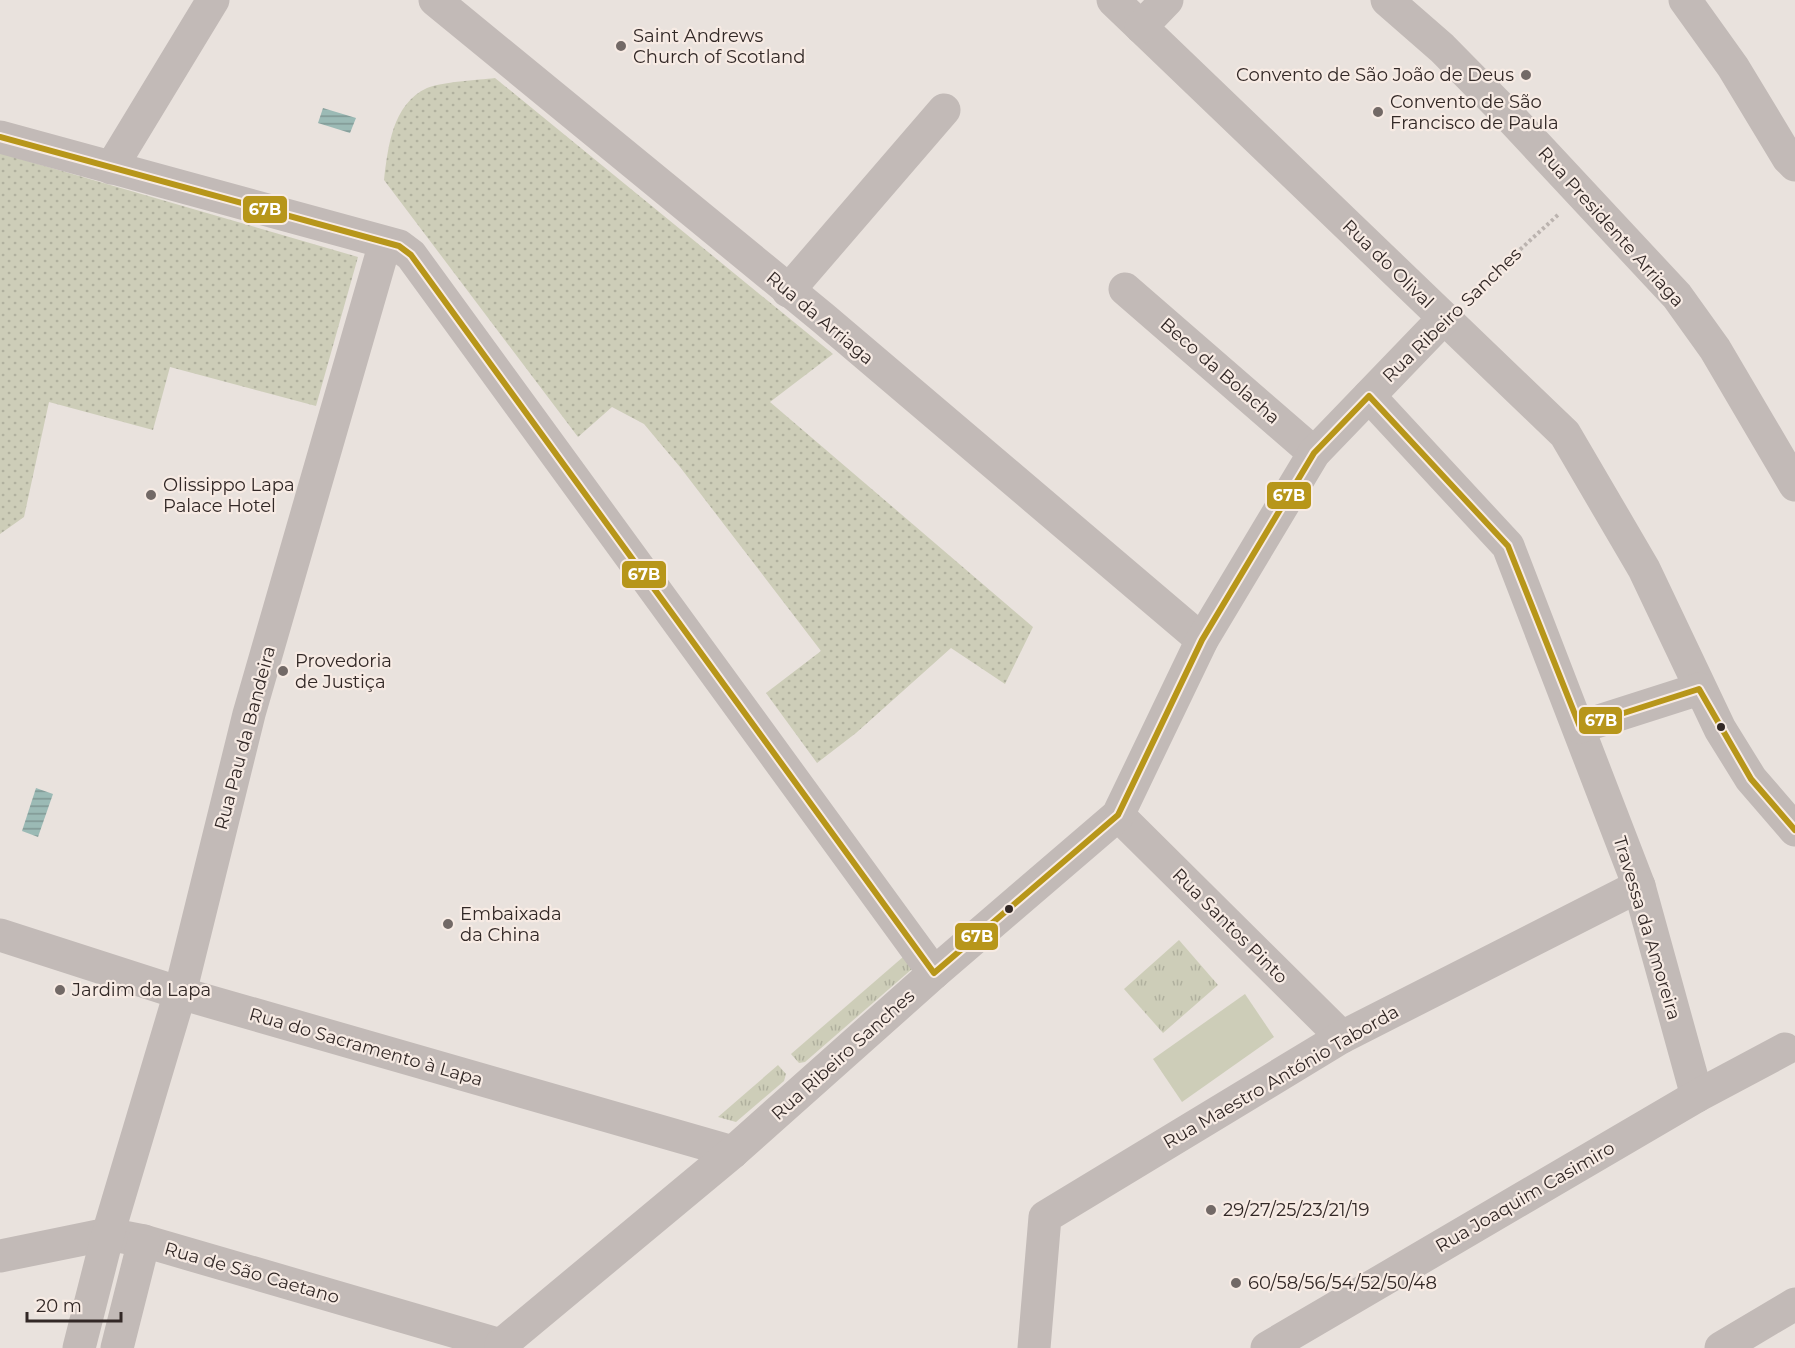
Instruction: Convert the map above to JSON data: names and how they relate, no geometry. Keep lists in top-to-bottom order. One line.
{"streets":{"street":["Rua Presidente Arriaga","Rua do Olival","Rua Ribeiro Sanches","Rua da Arriaga","Beco da Bolacha","Rua Pau da Bandeira","Rua Santos Pinto","Travessa da Amoreira","Rua do Sacramento à Lapa","Rua Maestro António Taborda","Rua Joaquim Casimiro","Rua de São Caetano"]},"crossings":[["Rua do Olival","Rua Ribeiro Sanches"],["Rua Ribeiro Sanches","Rua da Arriaga"],["Rua Ribeiro Sanches","Beco da Bolacha"],["Rua Ribeiro Sanches","Rua Santos Pinto"],["Rua Ribeiro Sanches","Travessa da Amoreira"],["Rua Ribeiro Sanches","Rua do Sacramento à Lapa"],["Rua Ribeiro Sanches","Rua de São Caetano"],["Rua Pau da Bandeira","Rua do Sacramento à Lapa"],["Rua Pau da Bandeira","Rua de São Caetano"],["Rua Santos Pinto","Rua Maestro António Taborda"],["Travessa da Amoreira","Rua Maestro António Taborda"],["Travessa da Amoreira","Rua Joaquim Casimiro"]],"places":["Saint Andrews Church of Scotland","Convento de São João de Deus","Convento de São Francisco de Paula","Olissippo Lapa Palace Hotel","Provedoria de Justiça","Embaixada da China","Jardim da Lapa","29/27/25/23/21/19","60/58/56/54/52/50/48"],"lines":["transit line 67B"],"scale_bar":"20 m"}
